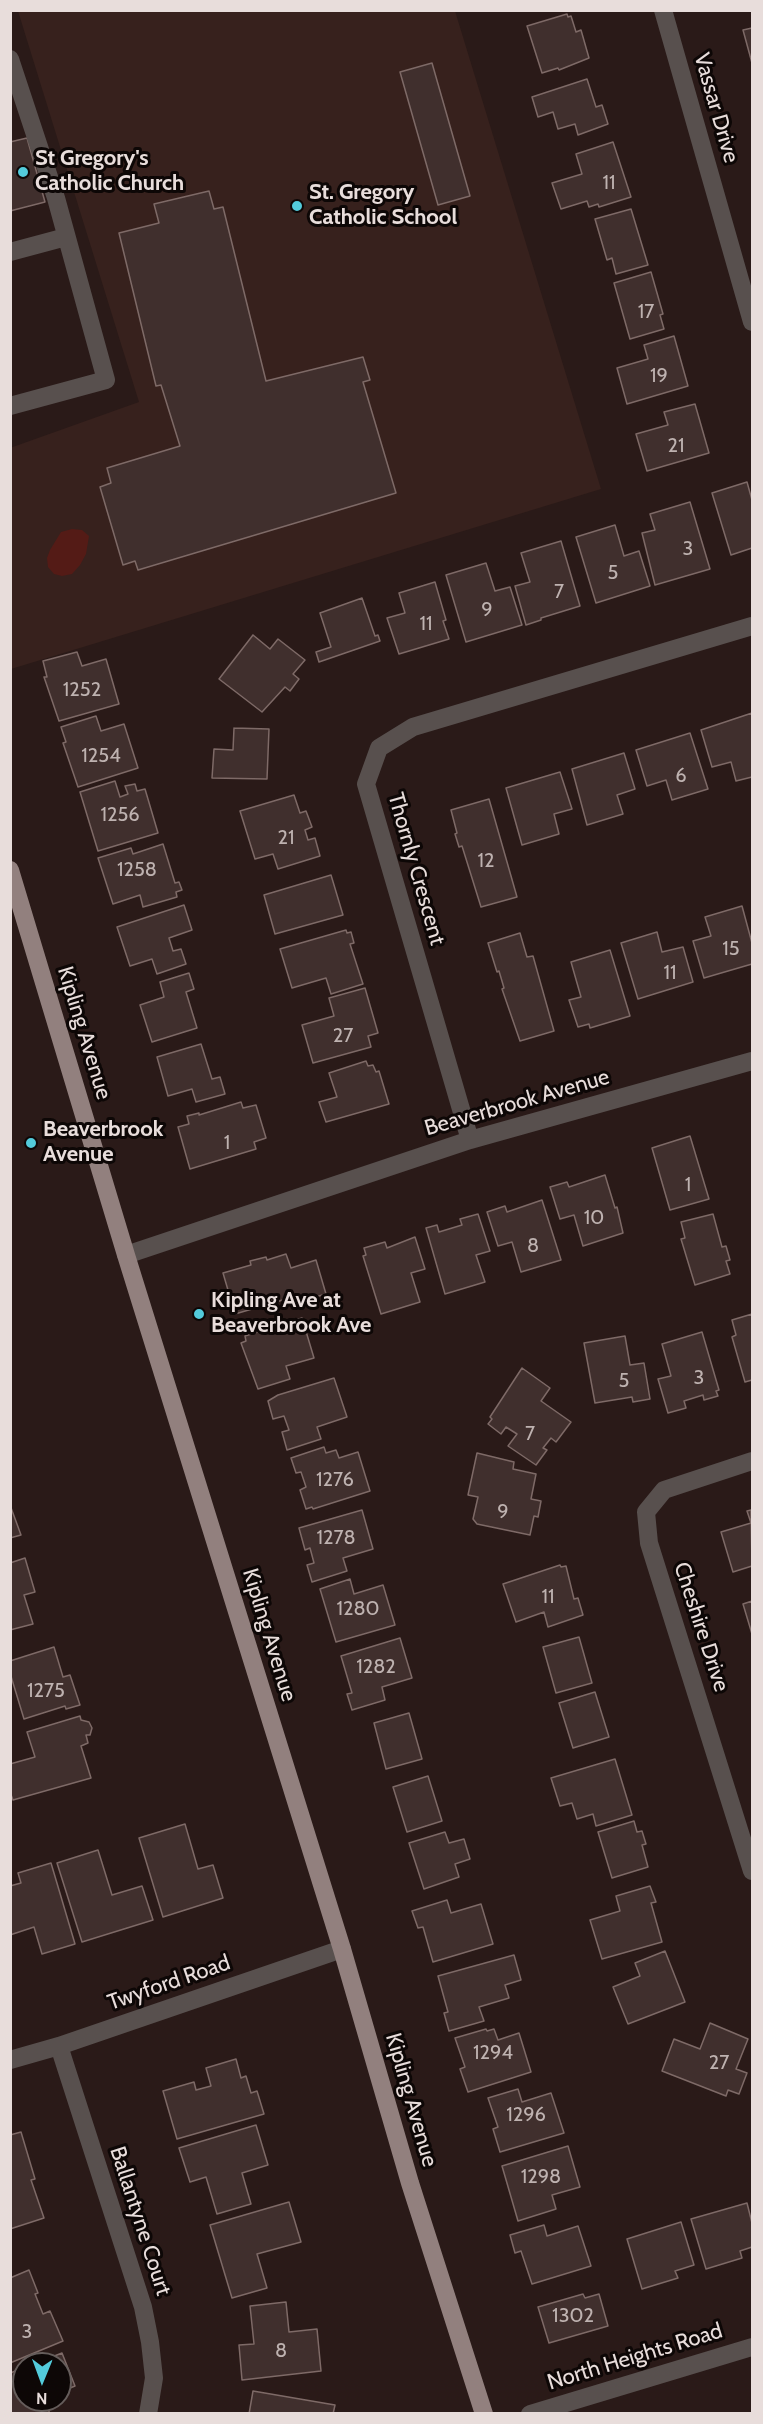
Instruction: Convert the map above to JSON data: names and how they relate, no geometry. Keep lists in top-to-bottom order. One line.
{"streets":{"main road":["Kipling Avenue"],"street":["Vassar Drive","Thornly Crescent","Beaverbrook Avenue","Cheshire Drive","Twyford Road","Ballantyne Court","North Heights Road"]},"crossings":[["Thornly Crescent","Beaverbrook Avenue"],["Kipling Avenue","Beaverbrook Avenue"],["Kipling Avenue","Twyford Road"],["Twyford Road","Ballantyne Court"]],"places":["St Gregory's Catholic Church","St. Gregory Catholic School","Beaverbrook Avenue","Kipling Ave at Beaverbrook Ave"],"house_numbers":["11","17","19","21","3","5","7","9","11","1252","1254","6","1256","21","12","1258","15","11","27","1","1","10","8","3","5","7","1276","9","1278","11","1280","1282","1275","1294","27","1296","1298","1302","3","8"],"north":"bottom"}
